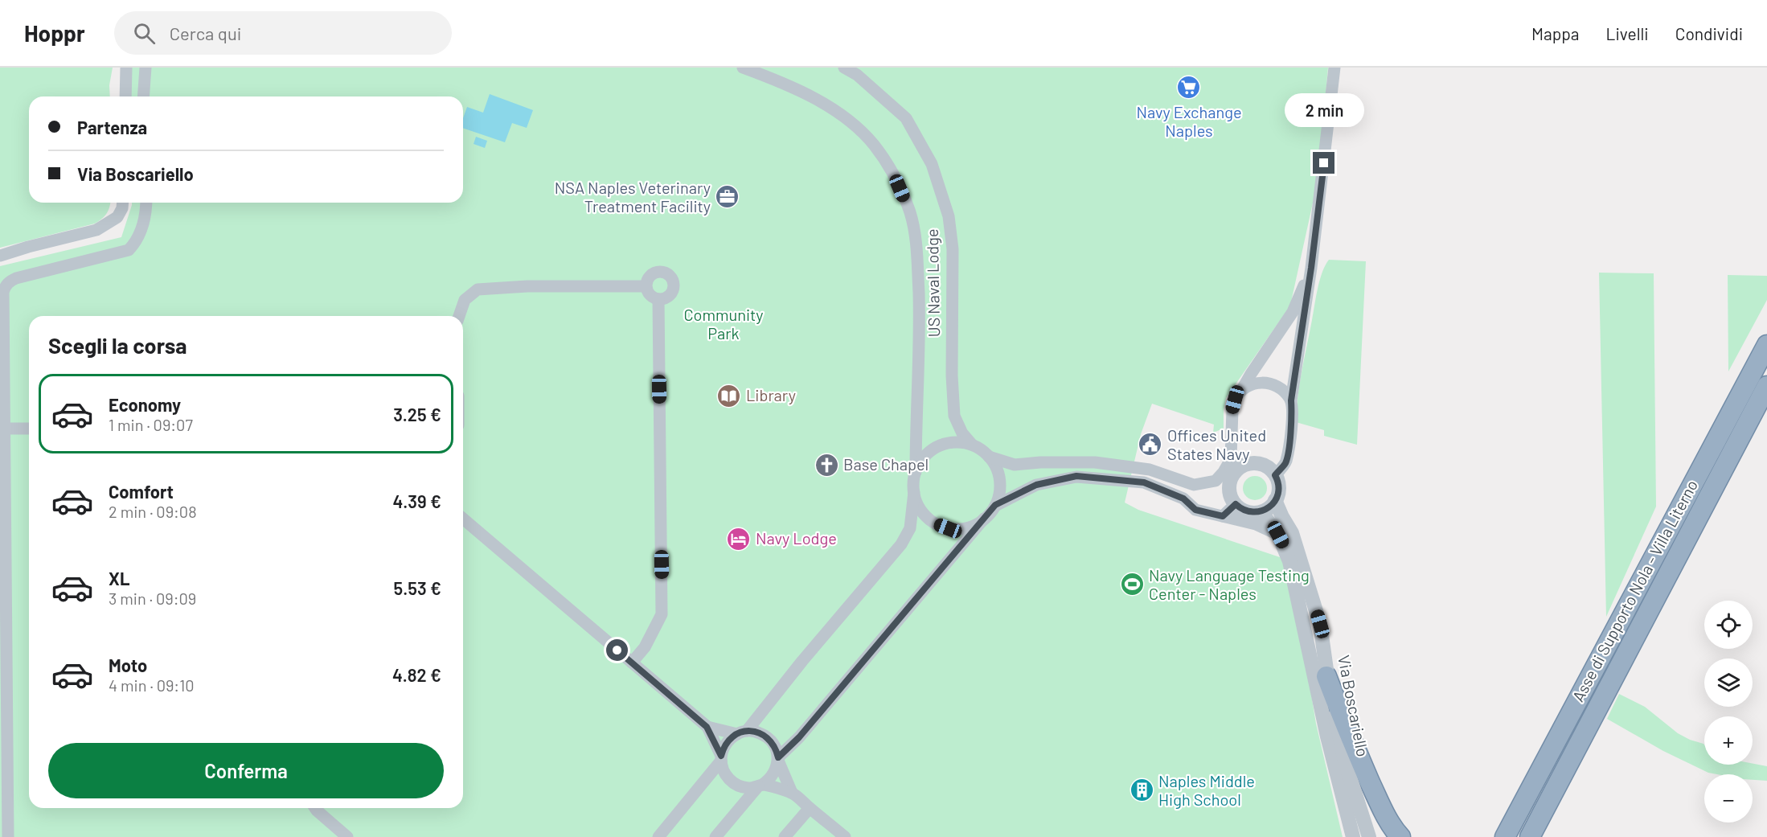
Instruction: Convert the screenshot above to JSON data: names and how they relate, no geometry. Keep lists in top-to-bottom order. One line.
{"streets":{"highway":["Asse di Supporto Nola - Villa Literno"],"street":["US Naval Lodge","Via Boscariello"]},"parks":["Community Park"],"places":{"supermarket":["Navy Exchange Naples"],"office":["NSA Naples Veterinary Treatment Facility"],"library":["Library"],"public building":["Offices United States Navy"],"church":["Base Chapel"],"hotel":["Navy Lodge"],"sports":["Navy Language Testing Center - Naples"],"building":["Naples Middle High School"]},"page":{"header":"Hoppr","search":"Cerca qui","nav":["Mappa","Livelli","Condividi"],"bubble":"2 min","banner":["Partenza","Via Boscariello"],"heading":"Scegli la corsa","list":[{"name":"Economy","note":"1 min · 09:07","value":"3.25 €"},{"name":"Comfort","note":"2 min · 09:08","value":"4.39 €"},{"name":"XL","note":"3 min · 09:09","value":"5.53 €"},{"name":"Moto","note":"4 min · 09:10","value":"4.82 €"}],"map_buttons":["+","−"],"buttons":"Conferma"}}
